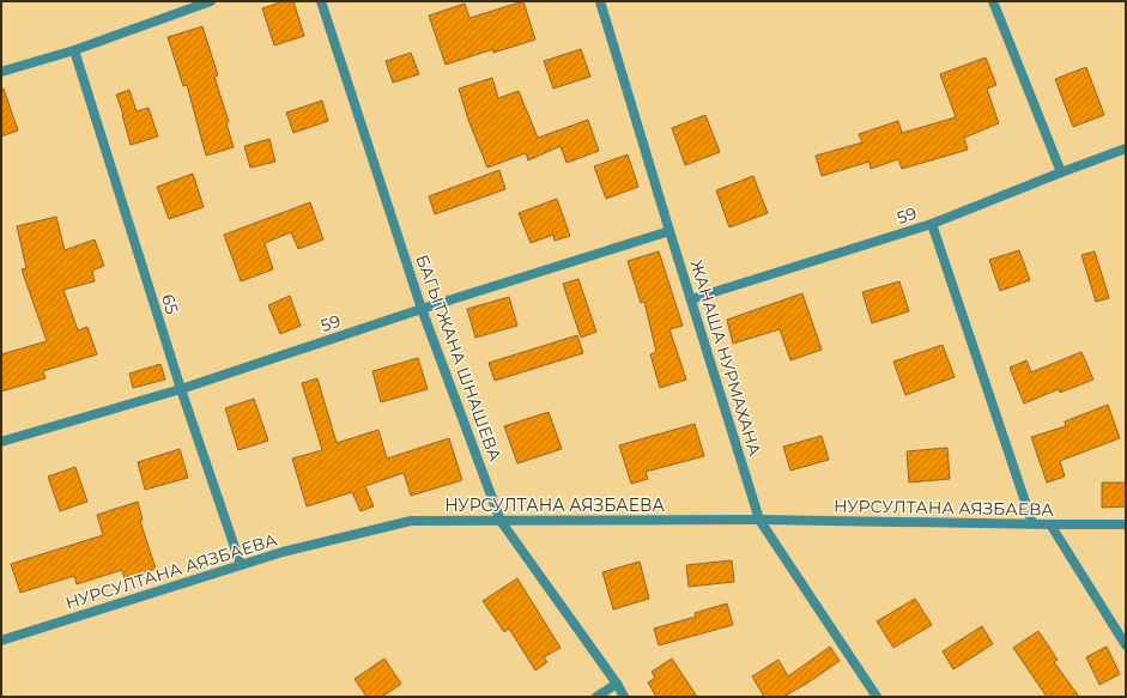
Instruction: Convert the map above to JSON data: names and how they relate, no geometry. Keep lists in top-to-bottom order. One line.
{"streets":{"street":["59","65","БАГЫТЖАНА ШНАШЕВА","ЖАНАША НУРМАХАНА","НУРСУЛТАНА АЯЗБАЕВА"]},"crossings":[["59","65"],["59","БАГЫТЖАНА ШНАШЕВА"],["59","ЖАНАША НУРМАХАНА"],["65","НУРСУЛТАНА АЯЗБАЕВА"],["БАГЫТЖАНА ШНАШЕВА","НУРСУЛТАНА АЯЗБАЕВА"],["ЖАНАША НУРМАХАНА","НУРСУЛТАНА АЯЗБАЕВА"]]}
